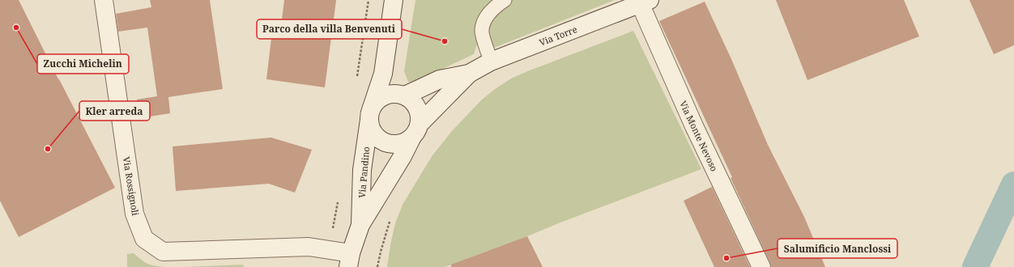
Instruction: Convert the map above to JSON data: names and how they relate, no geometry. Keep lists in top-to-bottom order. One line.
{"streets":{"street":["Via Torre","Via Monte Nevoso","Via Pandino","Via Rossignoli"]},"crossings":[["Via Torre","Via Monte Nevoso"],["Via Torre","Via Pandino"],["Via Pandino","Via Rossignoli"]],"places":["Zucchi Michelin","Parco della villa Benvenuti","Kler arreda","Salumificio Manclossi"]}
